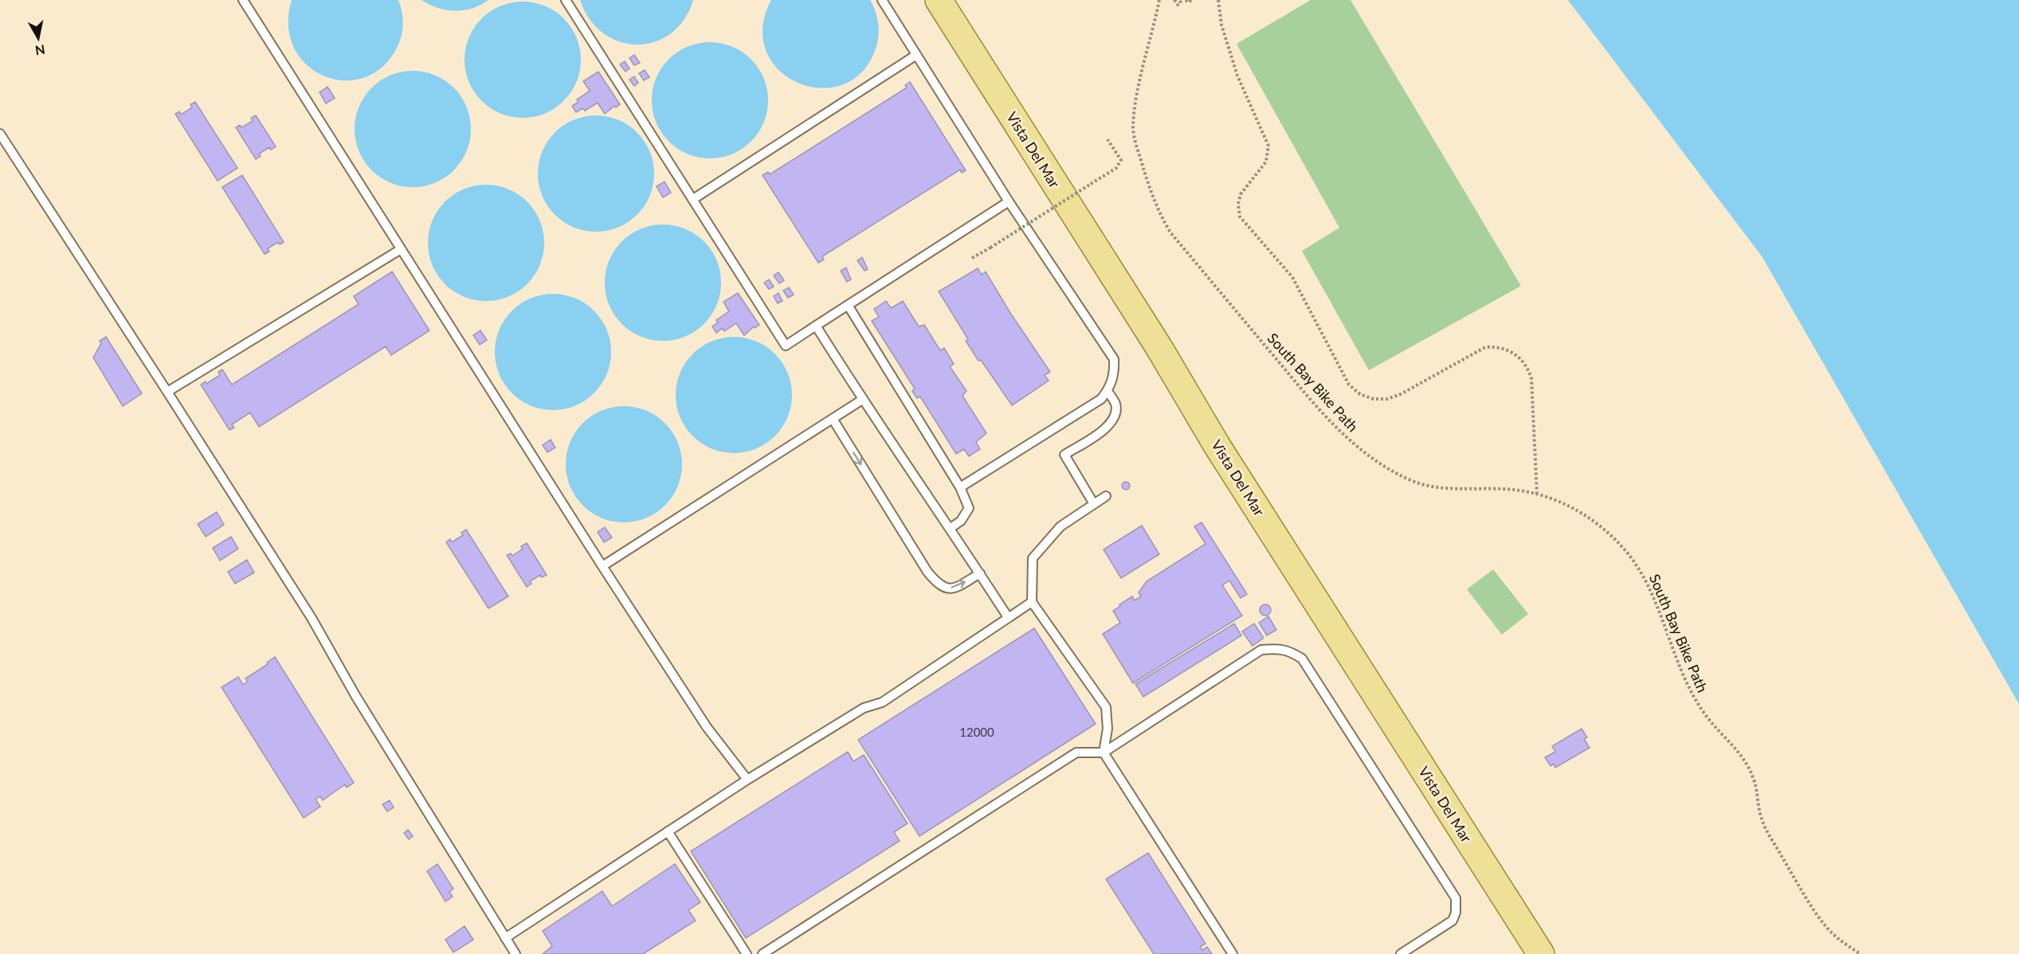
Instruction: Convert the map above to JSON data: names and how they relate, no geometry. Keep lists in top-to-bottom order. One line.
{"streets":{"main road":["Vista Del Mar"],"path":["South Bay Bike Path"]},"house_numbers":["12000"],"north":"bottom"}
